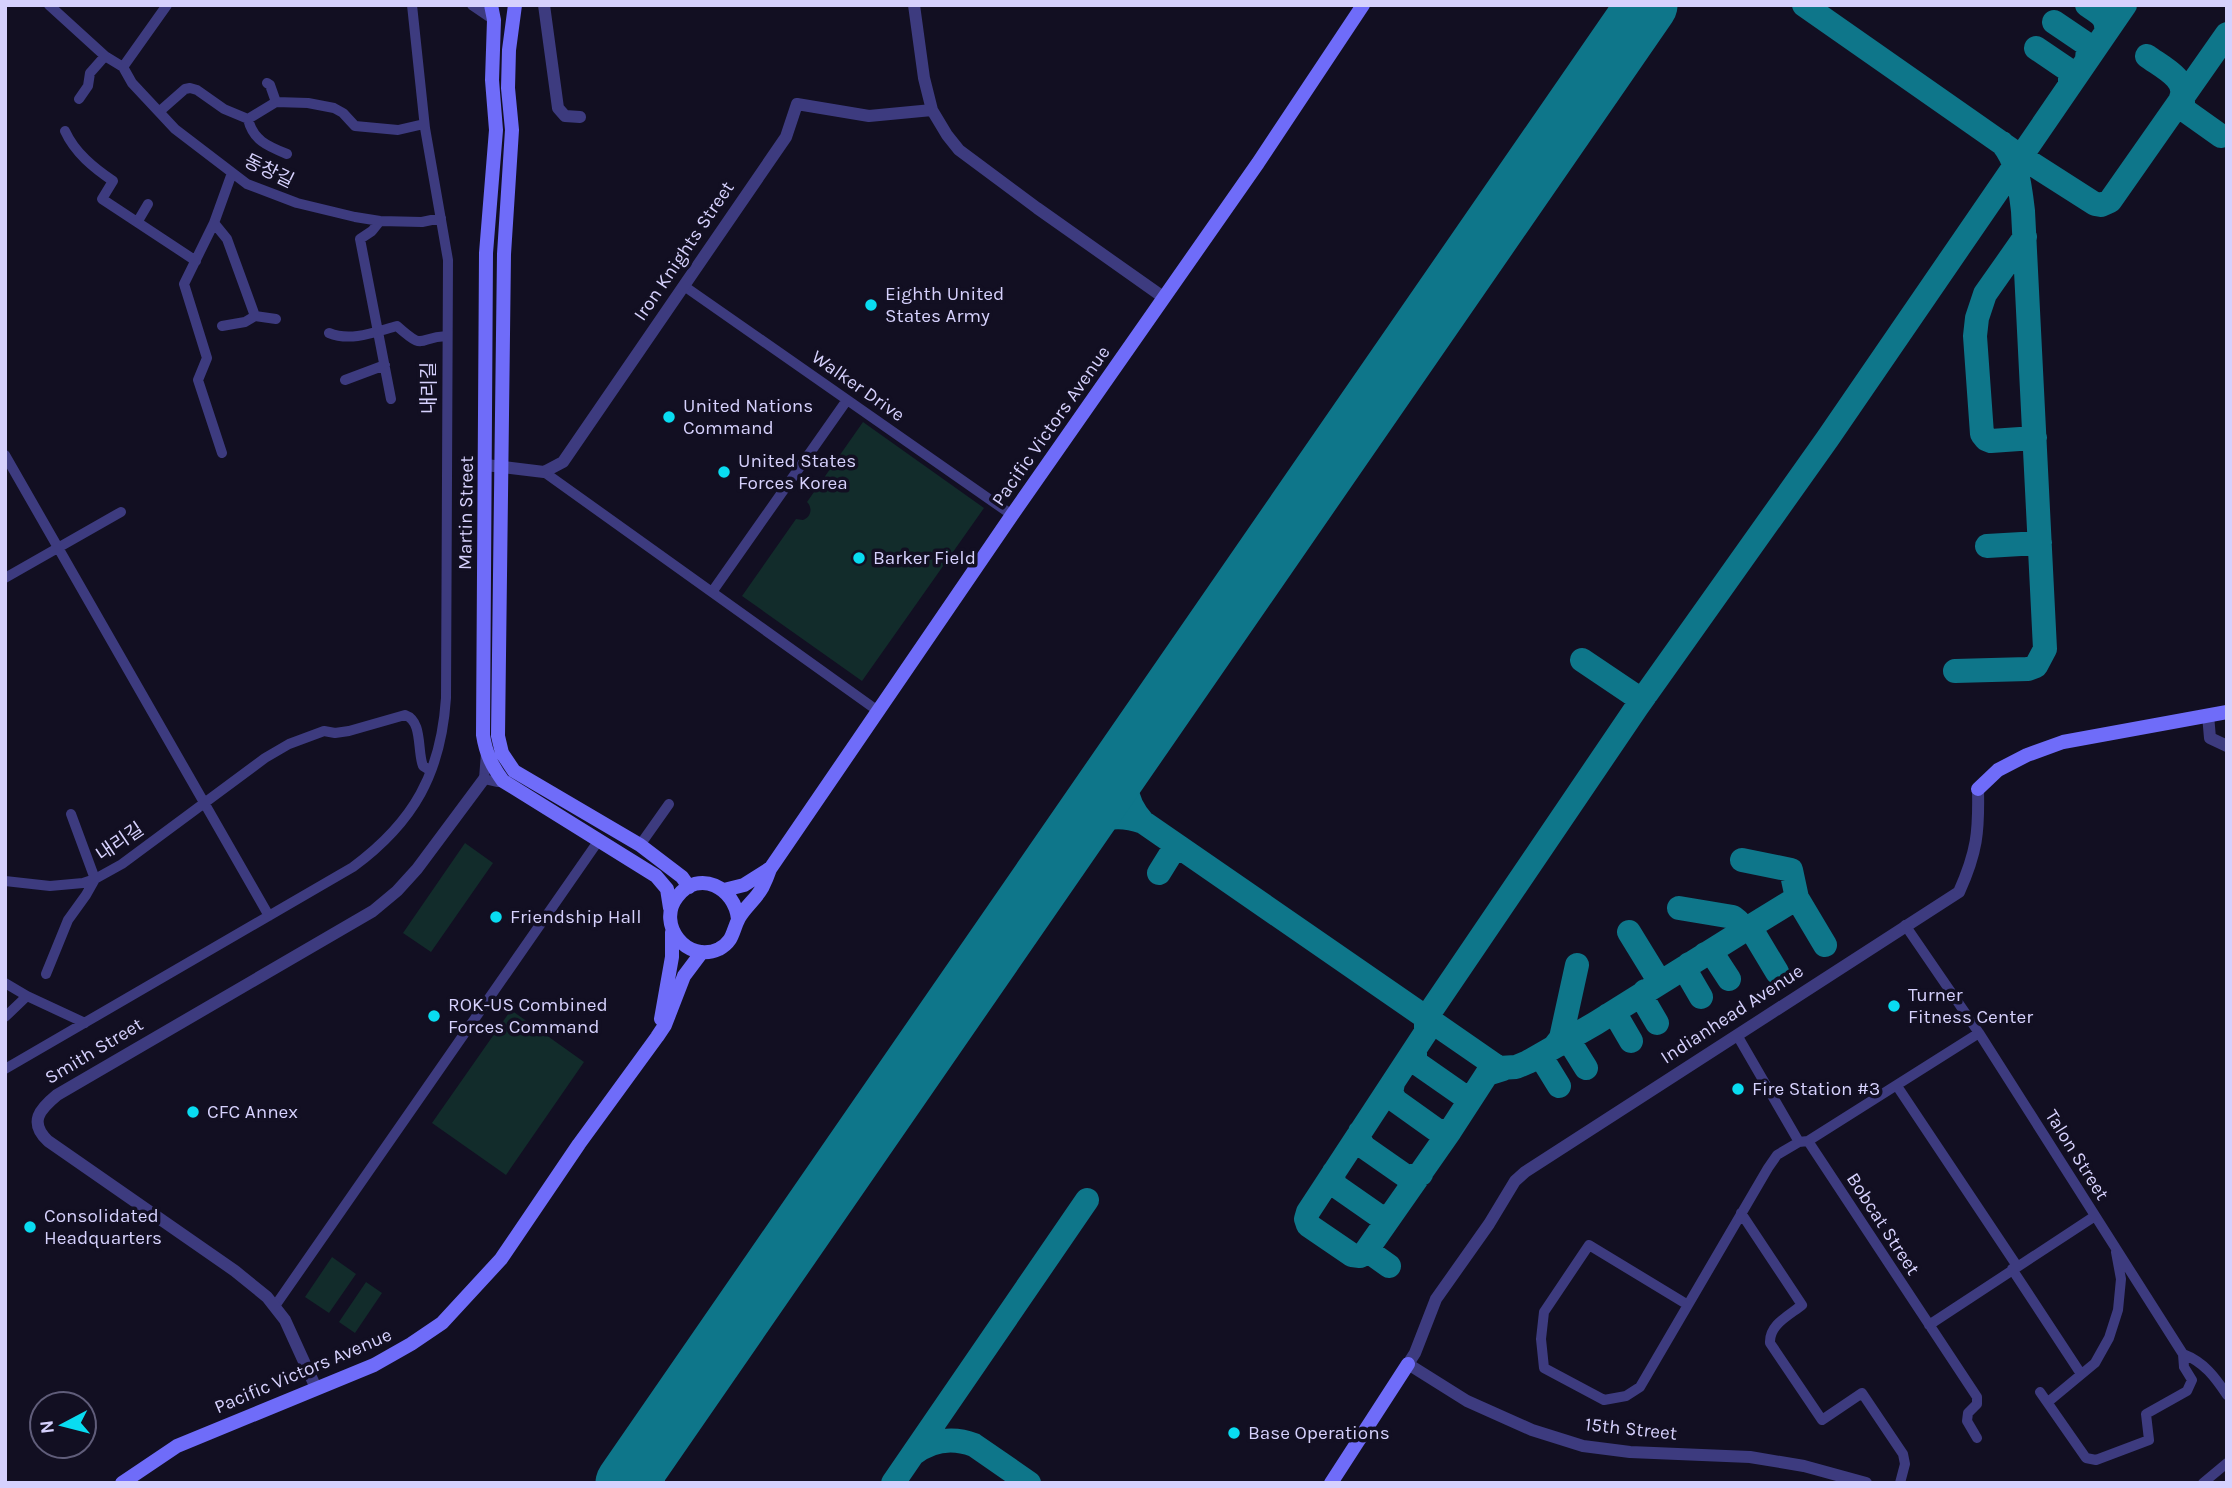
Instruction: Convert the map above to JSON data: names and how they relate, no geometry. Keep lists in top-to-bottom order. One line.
{"streets":{"main road":["Pacific Victors Avenue","Martin Street","Indianhead Avenue"],"street":["동창길","Iron Knights Street","Walker Drive","내리길","Smith Street","Talon Street","Bobcat Street","15th Street"]},"crossings":[["동창길","내리길"],["Iron Knights Street","Walker Drive"],["Walker Drive","Pacific Victors Avenue"],["Pacific Victors Avenue","Martin Street"],["Pacific Victors Avenue","Smith Street"],["Indianhead Avenue","Talon Street"],["Indianhead Avenue","Bobcat Street"],["Indianhead Avenue","15th Street"]],"places":["Eighth United States Army","United Nations Command","United States Forces Korea","Barker Field","Friendship Hall","Turner Fitness Center","ROK-US Combined Forces Command","Fire Station #3","CFC Annex","Consolidated Headquarters","Base Operations"],"north":"left"}
